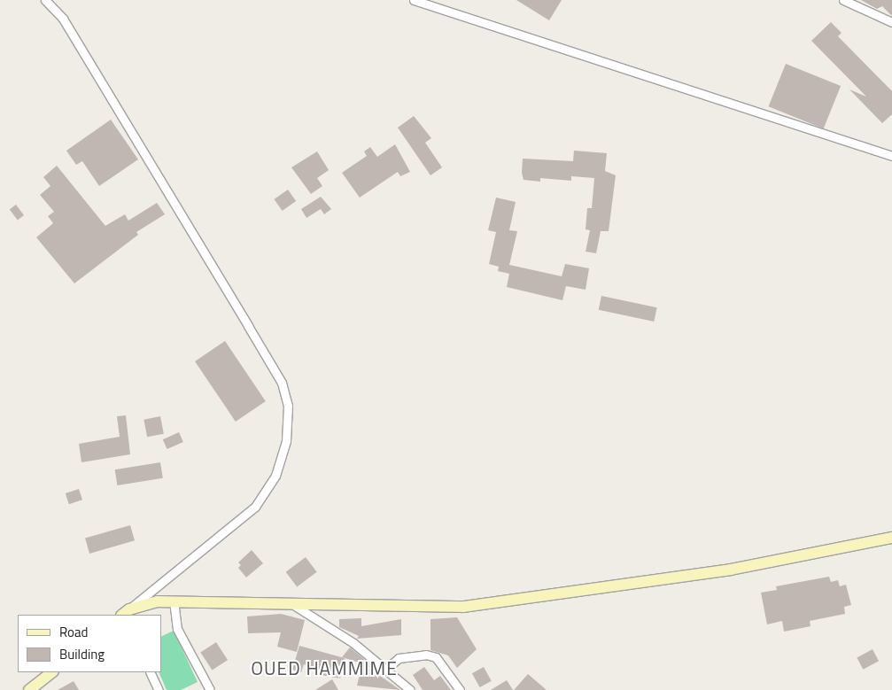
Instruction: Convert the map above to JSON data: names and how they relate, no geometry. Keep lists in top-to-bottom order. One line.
{"districts":["OUED HAMMIME"],"legend":["Road","Building"]}
